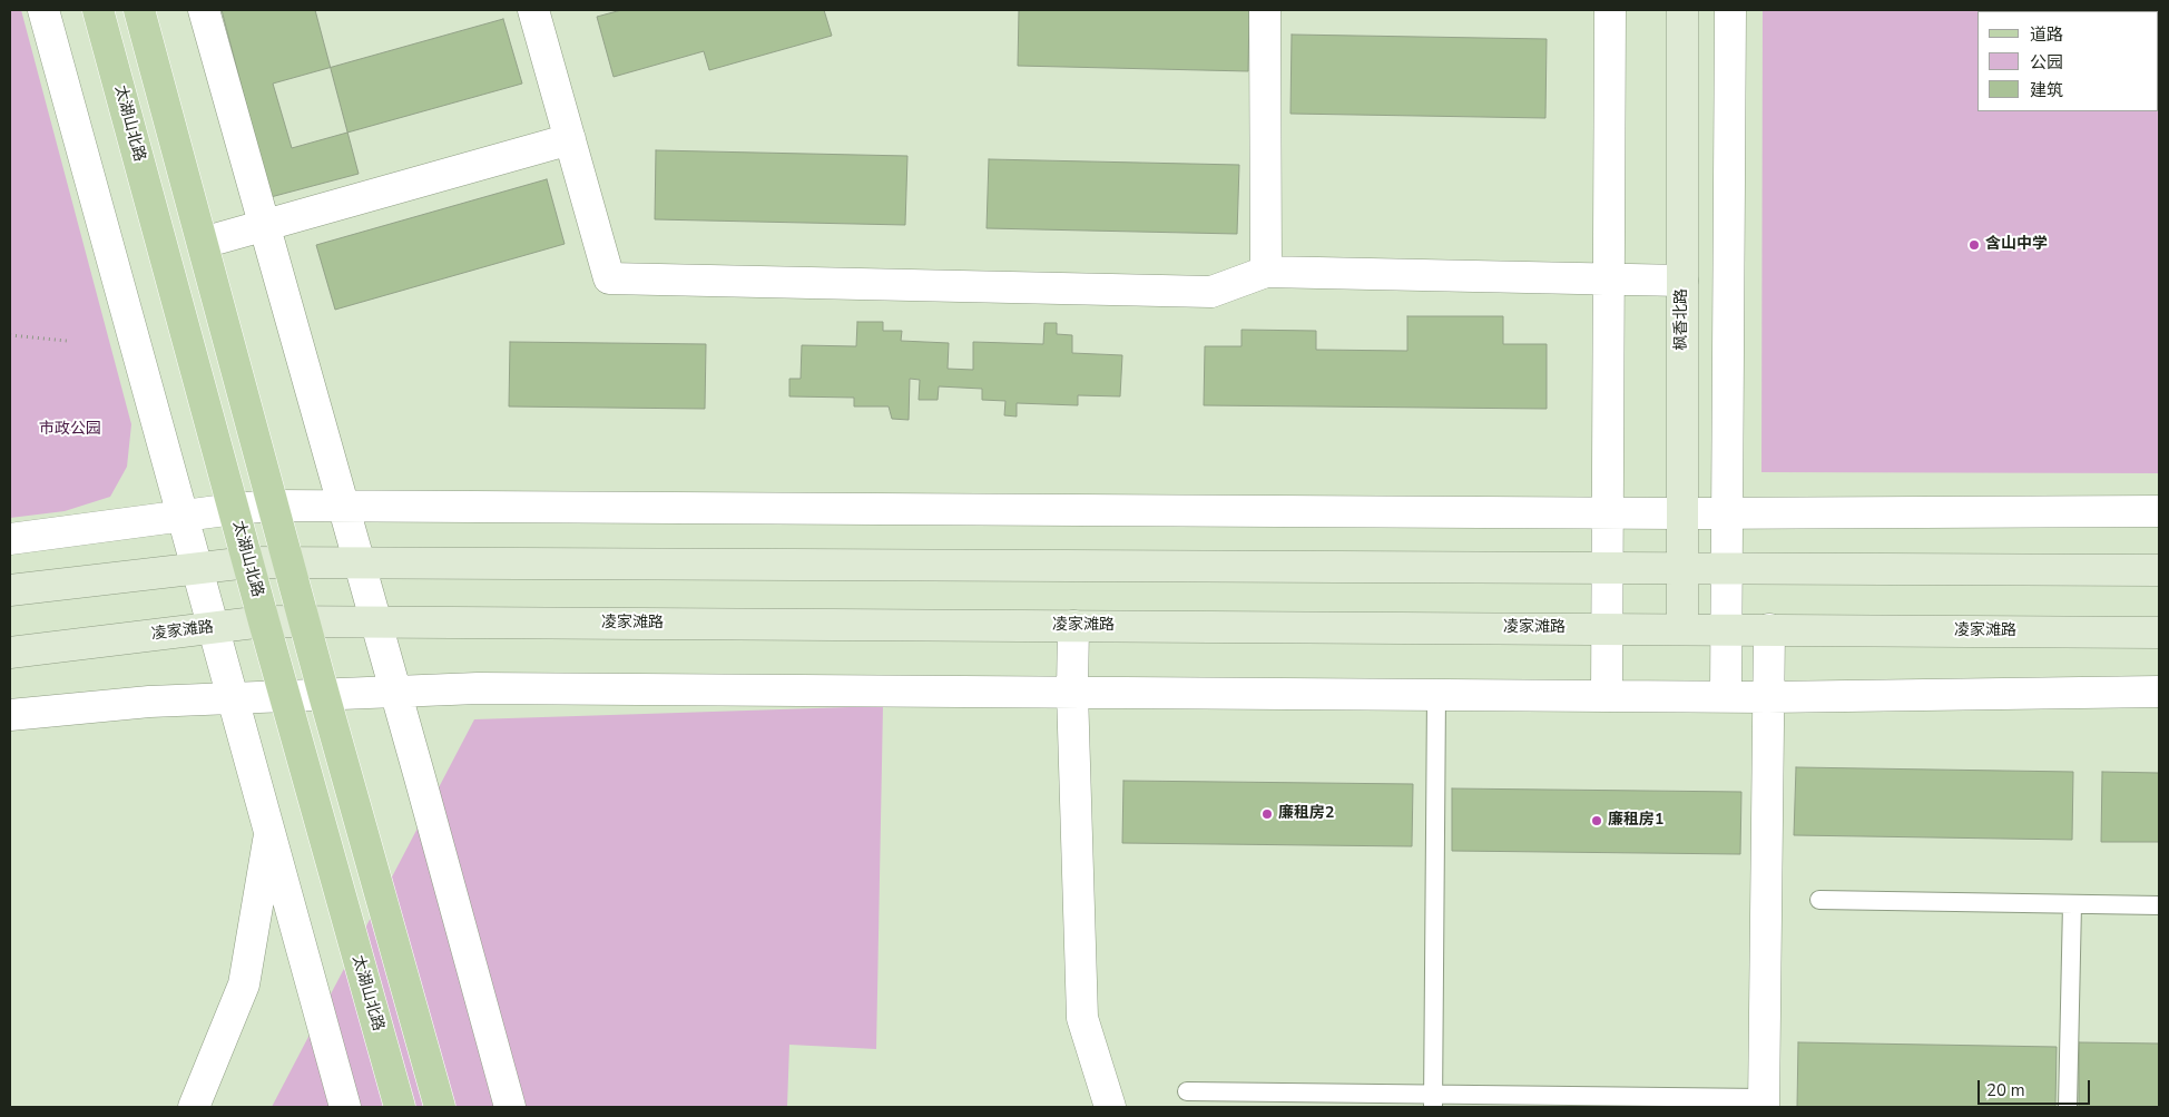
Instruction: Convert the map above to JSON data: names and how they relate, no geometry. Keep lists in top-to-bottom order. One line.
{"streets":{"main road":["太湖山北路","枫香北路","凌家滩路"]},"crossings":[["太湖山北路","凌家滩路"],["枫香北路","凌家滩路"]],"parks":["市政公园"],"places":["含山中学","廉租房2","廉租房1"],"legend":["道路","公园","建筑"],"scale_bar":"20 m"}
